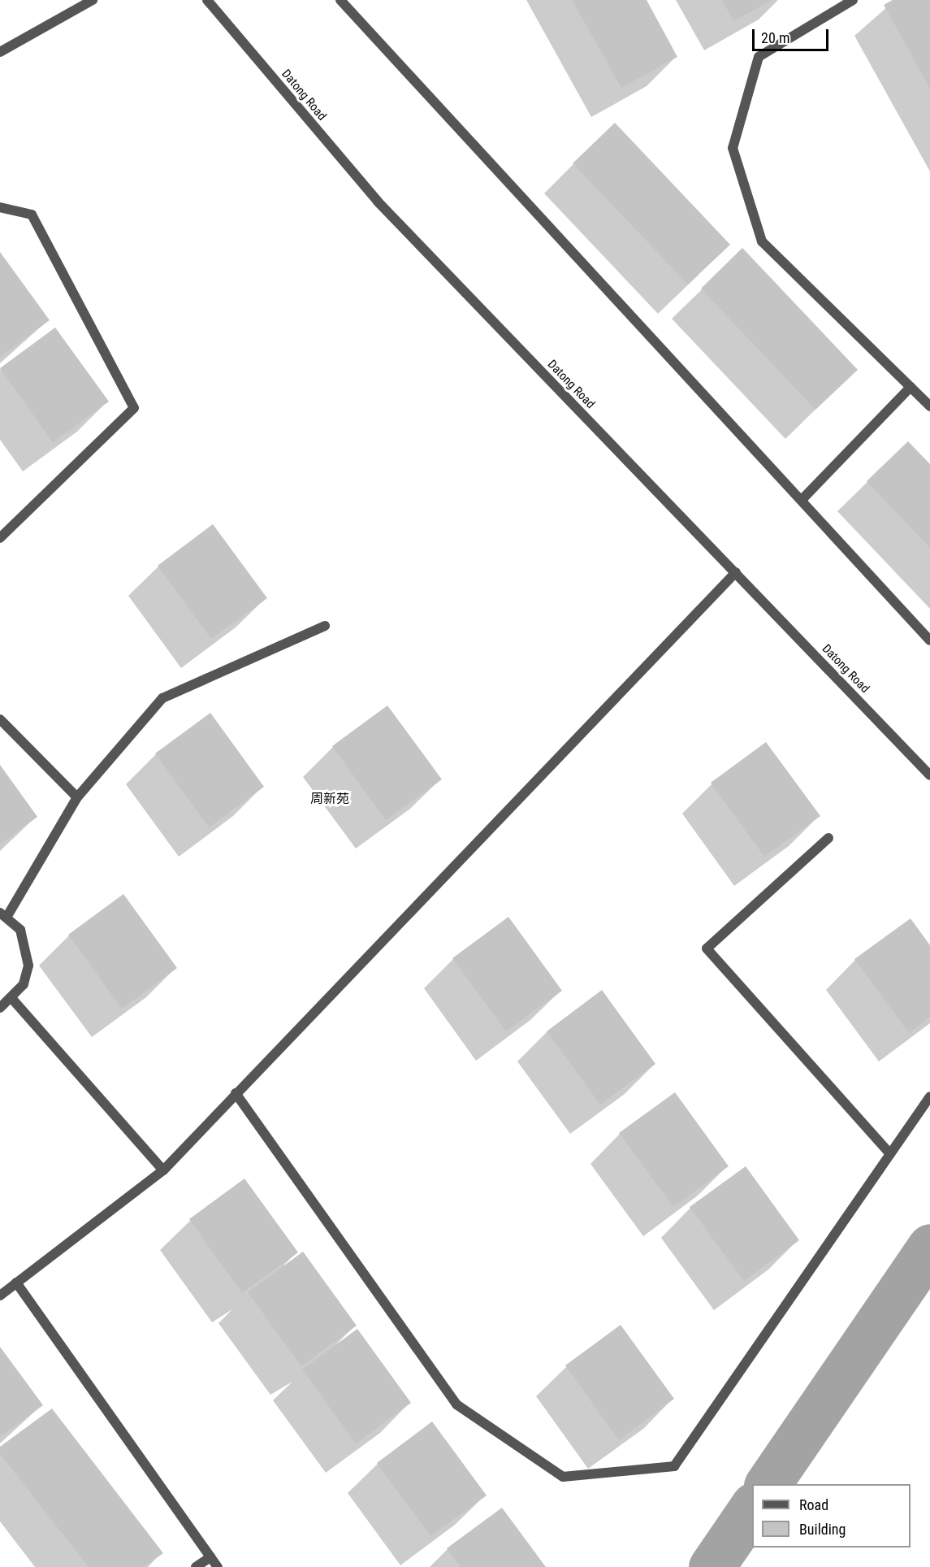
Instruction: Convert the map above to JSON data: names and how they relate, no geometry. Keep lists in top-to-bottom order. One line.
{"streets":{"street":["Datong Road"]},"districts":["周新苑"],"legend":["Road","Building"],"scale_bar":"20 m"}
